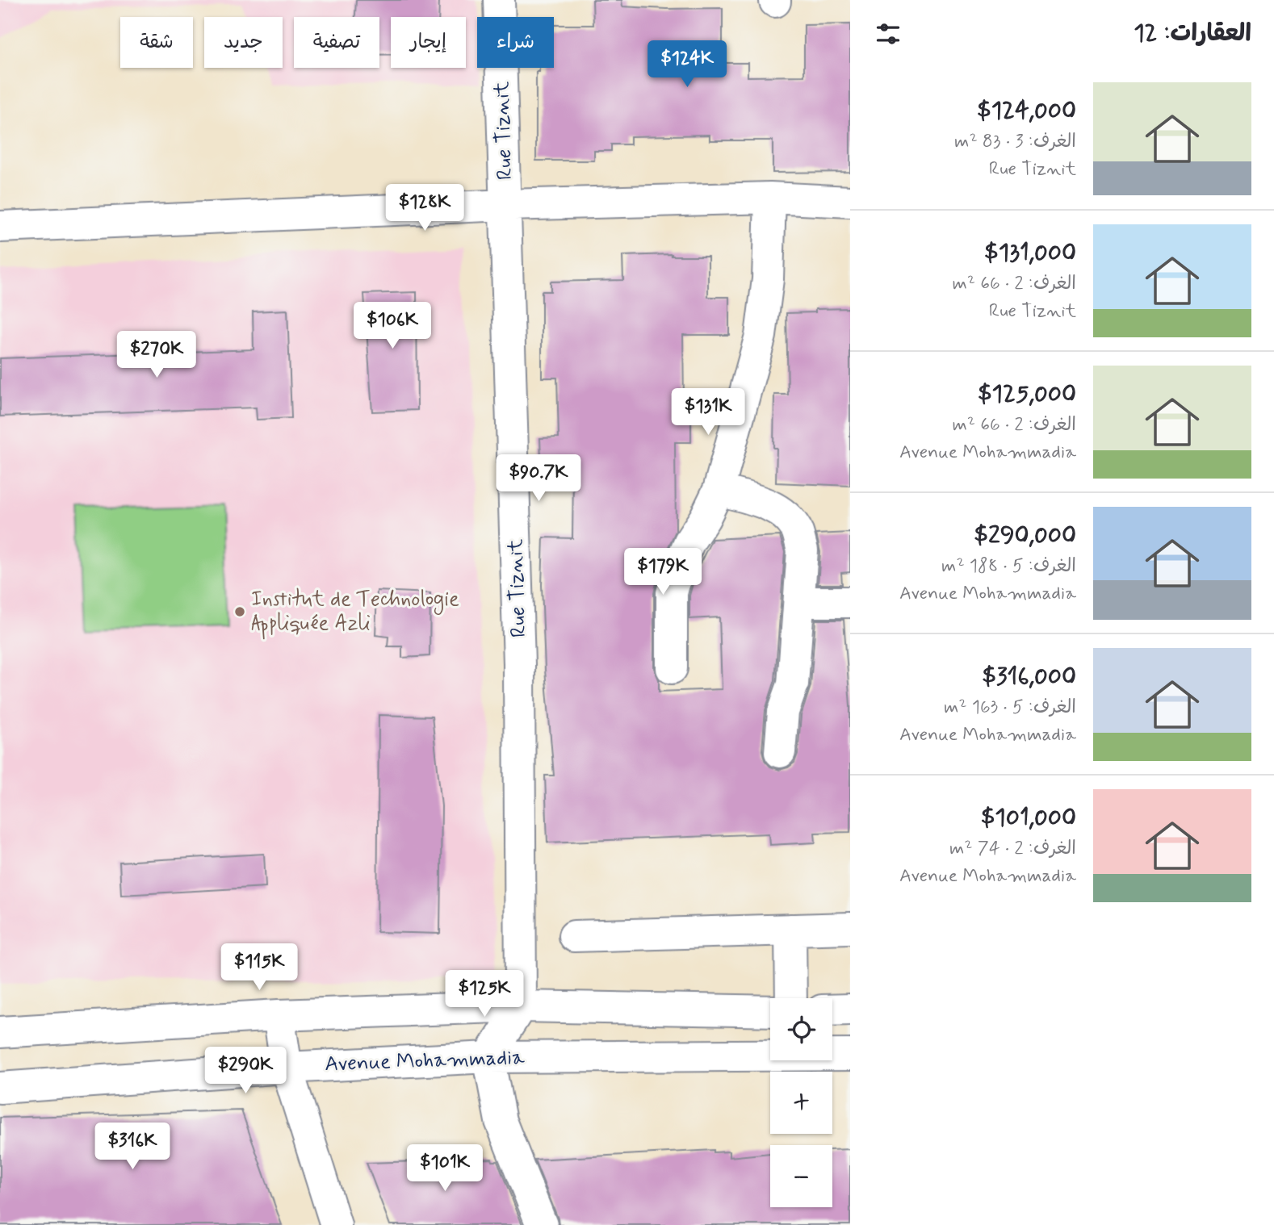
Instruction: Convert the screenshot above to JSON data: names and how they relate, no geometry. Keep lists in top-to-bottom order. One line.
{"streets":{"street":["Rue Tiznit","Avenue Mohammadia"]},"places":["Institut de Technologie Appliquée Azli"],"page":{"heading":"العقارات: 12","chip":["شراء","إيجار","تصفية","جديد","شقة"],"price":["$124K","$128K","$106K","$270K","$131K","$90.7K","$179K","$115K","$125K","$290K","$316K","$101K"],"list":[{"name":"$124,000","note":"الغرف: 3 · 83 m² · Rue Tiznit"},{"name":"$131,000","note":"الغرف: 2 · 66 m² · Rue Tiznit"},{"name":"$125,000","note":"الغرف: 2 · 66 m² · Avenue Mohammadia"},{"name":"$290,000","note":"الغرف: 5 · 188 m² · Avenue Mohammadia"},{"name":"$316,000","note":"الغرف: 5 · 163 m² · Avenue Mohammadia"},{"name":"$101,000","note":"الغرف: 2 · 74 m² · Avenue Mohammadia"}],"map_buttons":["+","−"]}}
